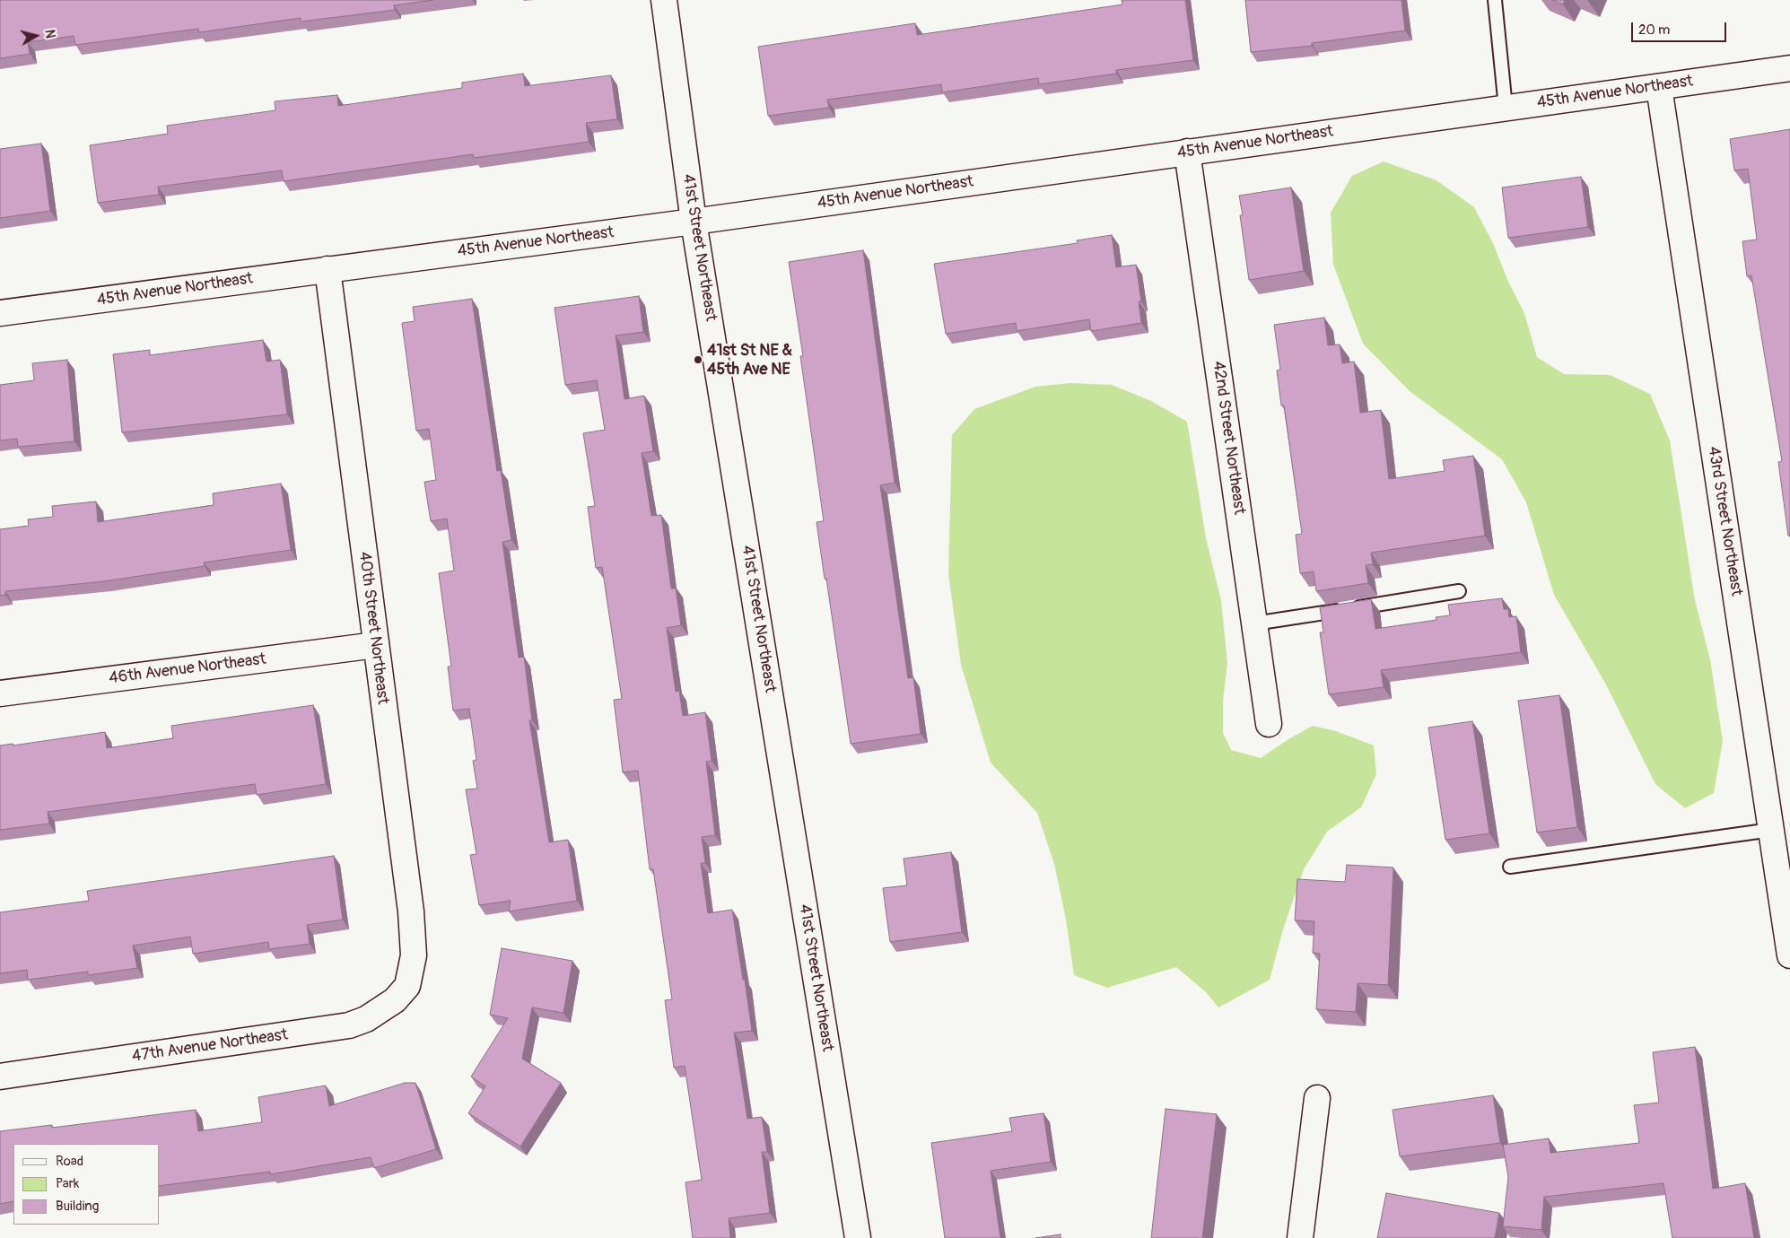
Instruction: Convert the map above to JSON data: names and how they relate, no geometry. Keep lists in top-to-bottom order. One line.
{"streets":{"street":["45th Avenue Northeast","41st Street Northeast","42nd Street Northeast","43rd Street Northeast","40th Street Northeast","46th Avenue Northeast","47th Avenue Northeast"]},"crossings":[["45th Avenue Northeast","41st Street Northeast"],["45th Avenue Northeast","42nd Street Northeast"],["45th Avenue Northeast","43rd Street Northeast"],["45th Avenue Northeast","40th Street Northeast"],["40th Street Northeast","46th Avenue Northeast"],["40th Street Northeast","47th Avenue Northeast"]],"places":["41st St NE & 45th Ave NE"],"legend":["Road","Park","Building"],"scale_bar":"20 m","north":"right"}
